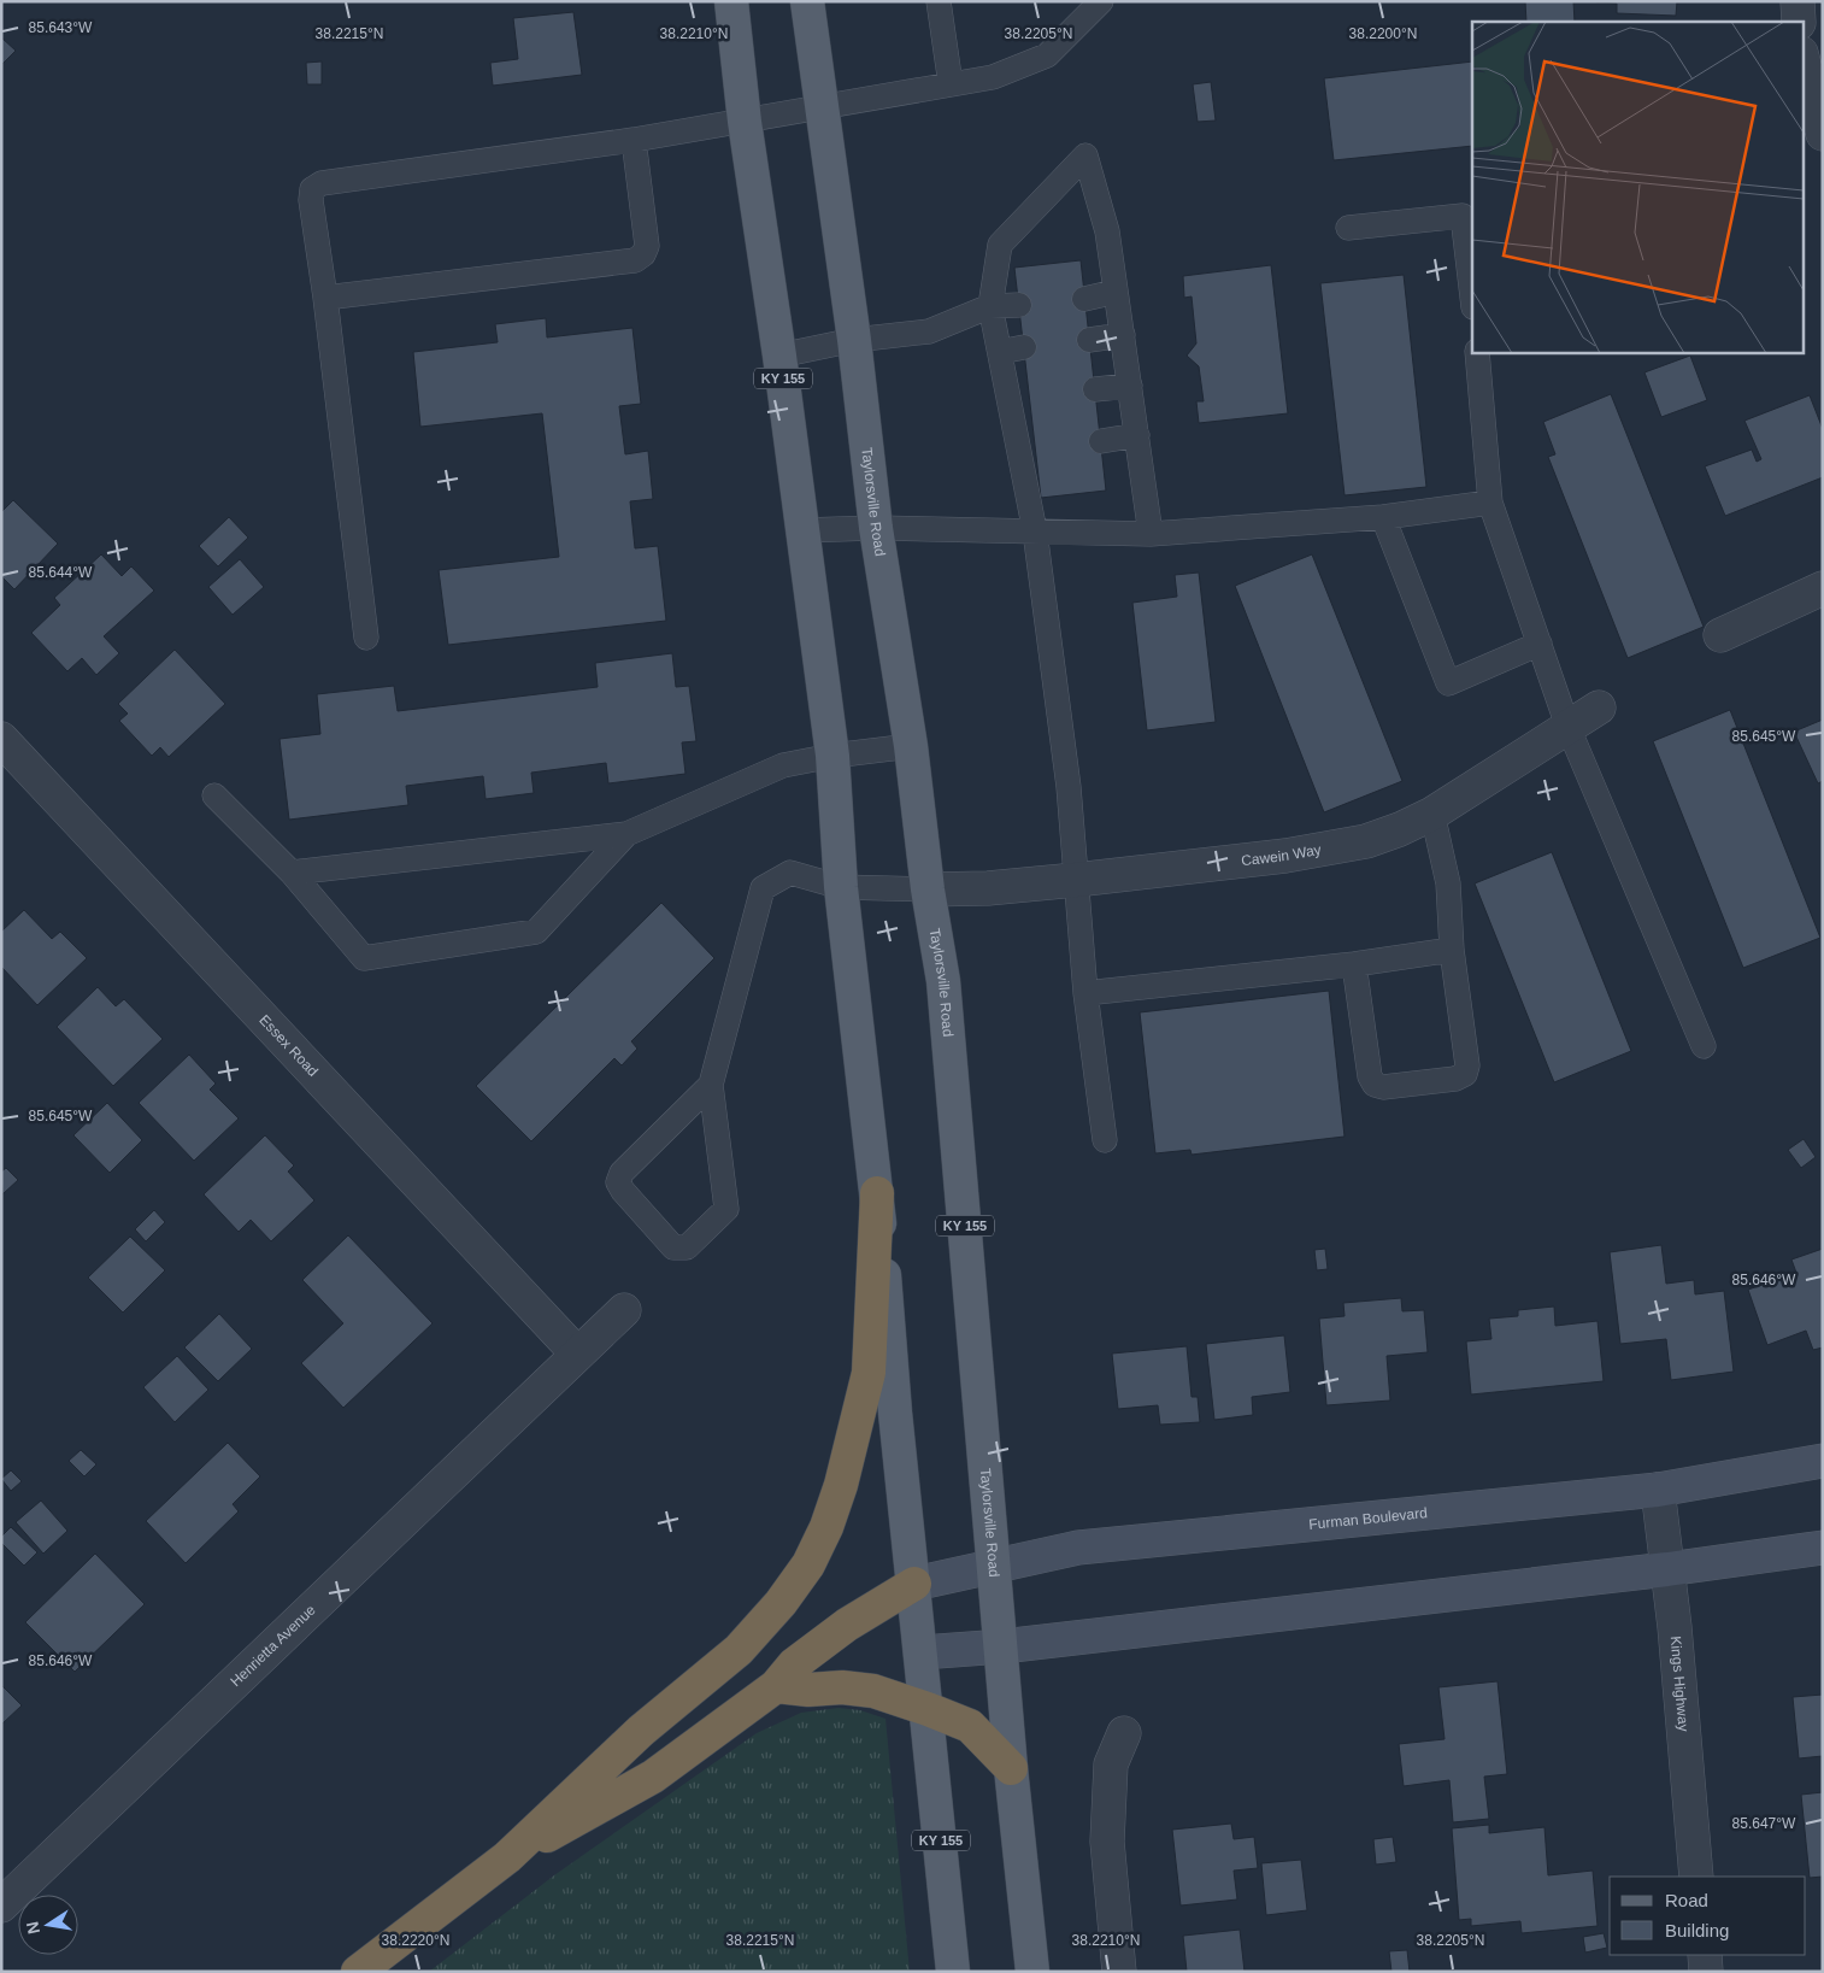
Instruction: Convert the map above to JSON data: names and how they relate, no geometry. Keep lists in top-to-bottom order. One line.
{"streets":{"main road":["KY 155","Taylorsville Road"],"street":["Cawein Way","Essex Road","Furman Boulevard","Henrietta Avenue","Kings Highway"]},"crossings":[["KY 155","Furman Boulevard"],["Taylorsville Road","Cawein Way"],["Taylorsville Road","Furman Boulevard"],["Essex Road","Henrietta Avenue"],["Furman Boulevard","Kings Highway"]],"legend":["Road","Building"],"north":"left","coordinates":["85.643°W","38.2215°N","38.2210°N","38.2205°N","38.2200°N","85.644°W","85.645°W","85.646°W","85.647°W","38.2220°N"]}
